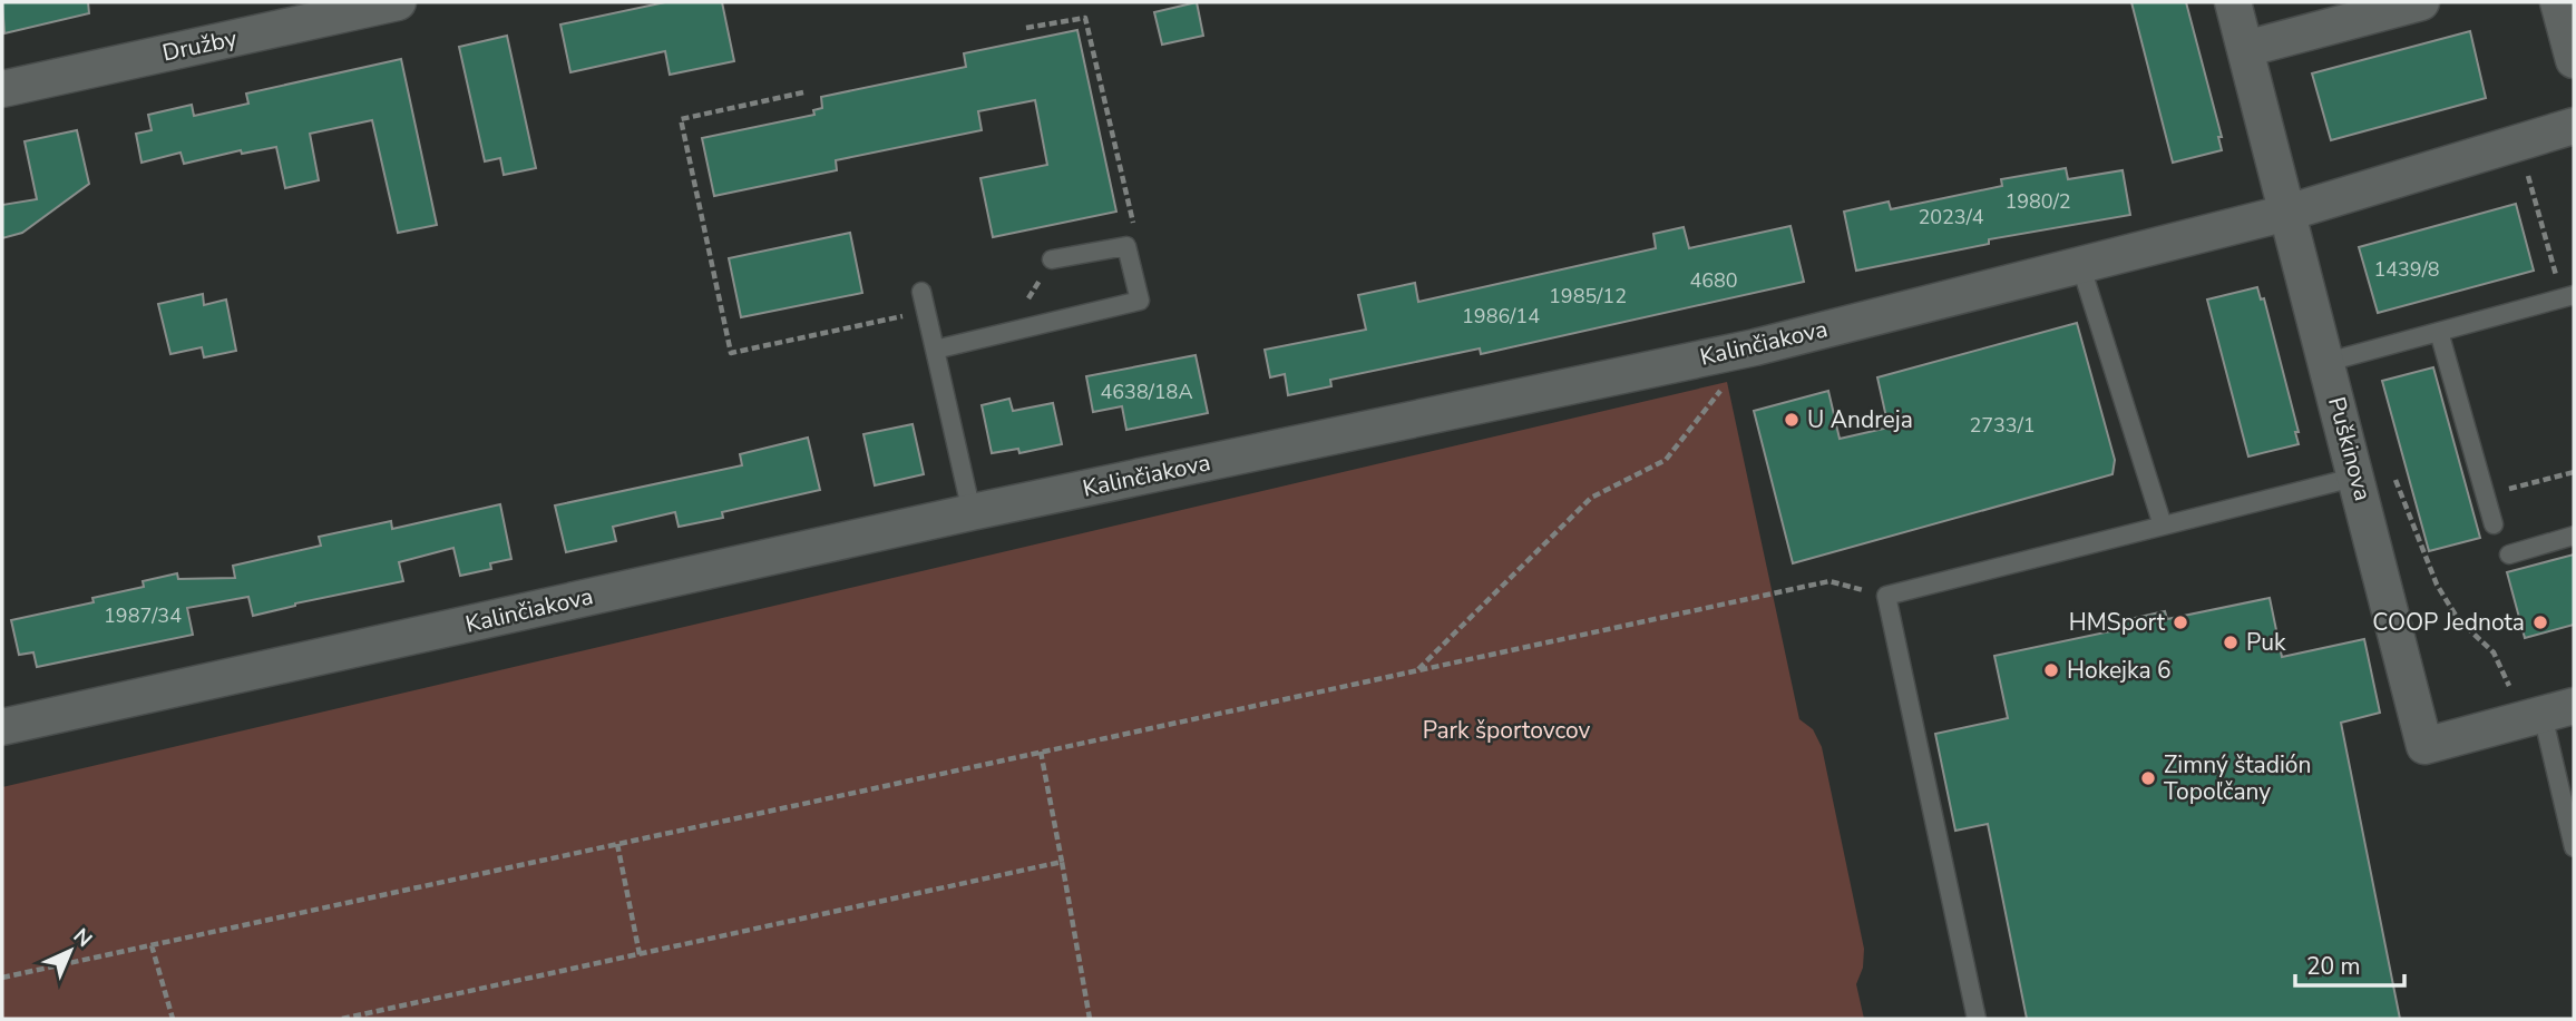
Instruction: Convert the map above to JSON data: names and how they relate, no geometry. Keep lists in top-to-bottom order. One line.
{"streets":{"street":["Družby","Kalinčiakova","Puškinova"]},"crossings":[["Kalinčiakova","Puškinova"]],"parks":["Park športovcov"],"places":["U Andreja","HMSport","COOP Jednota","Puk","Hokejka 6","Zimný štadión Topoľčany"],"house_numbers":["1980/2","2023/4","1439/8","4680","1985/12","1986/14","4638/18A","2733/1","1987/34"],"scale_bar":"20 m","north":"top right"}
